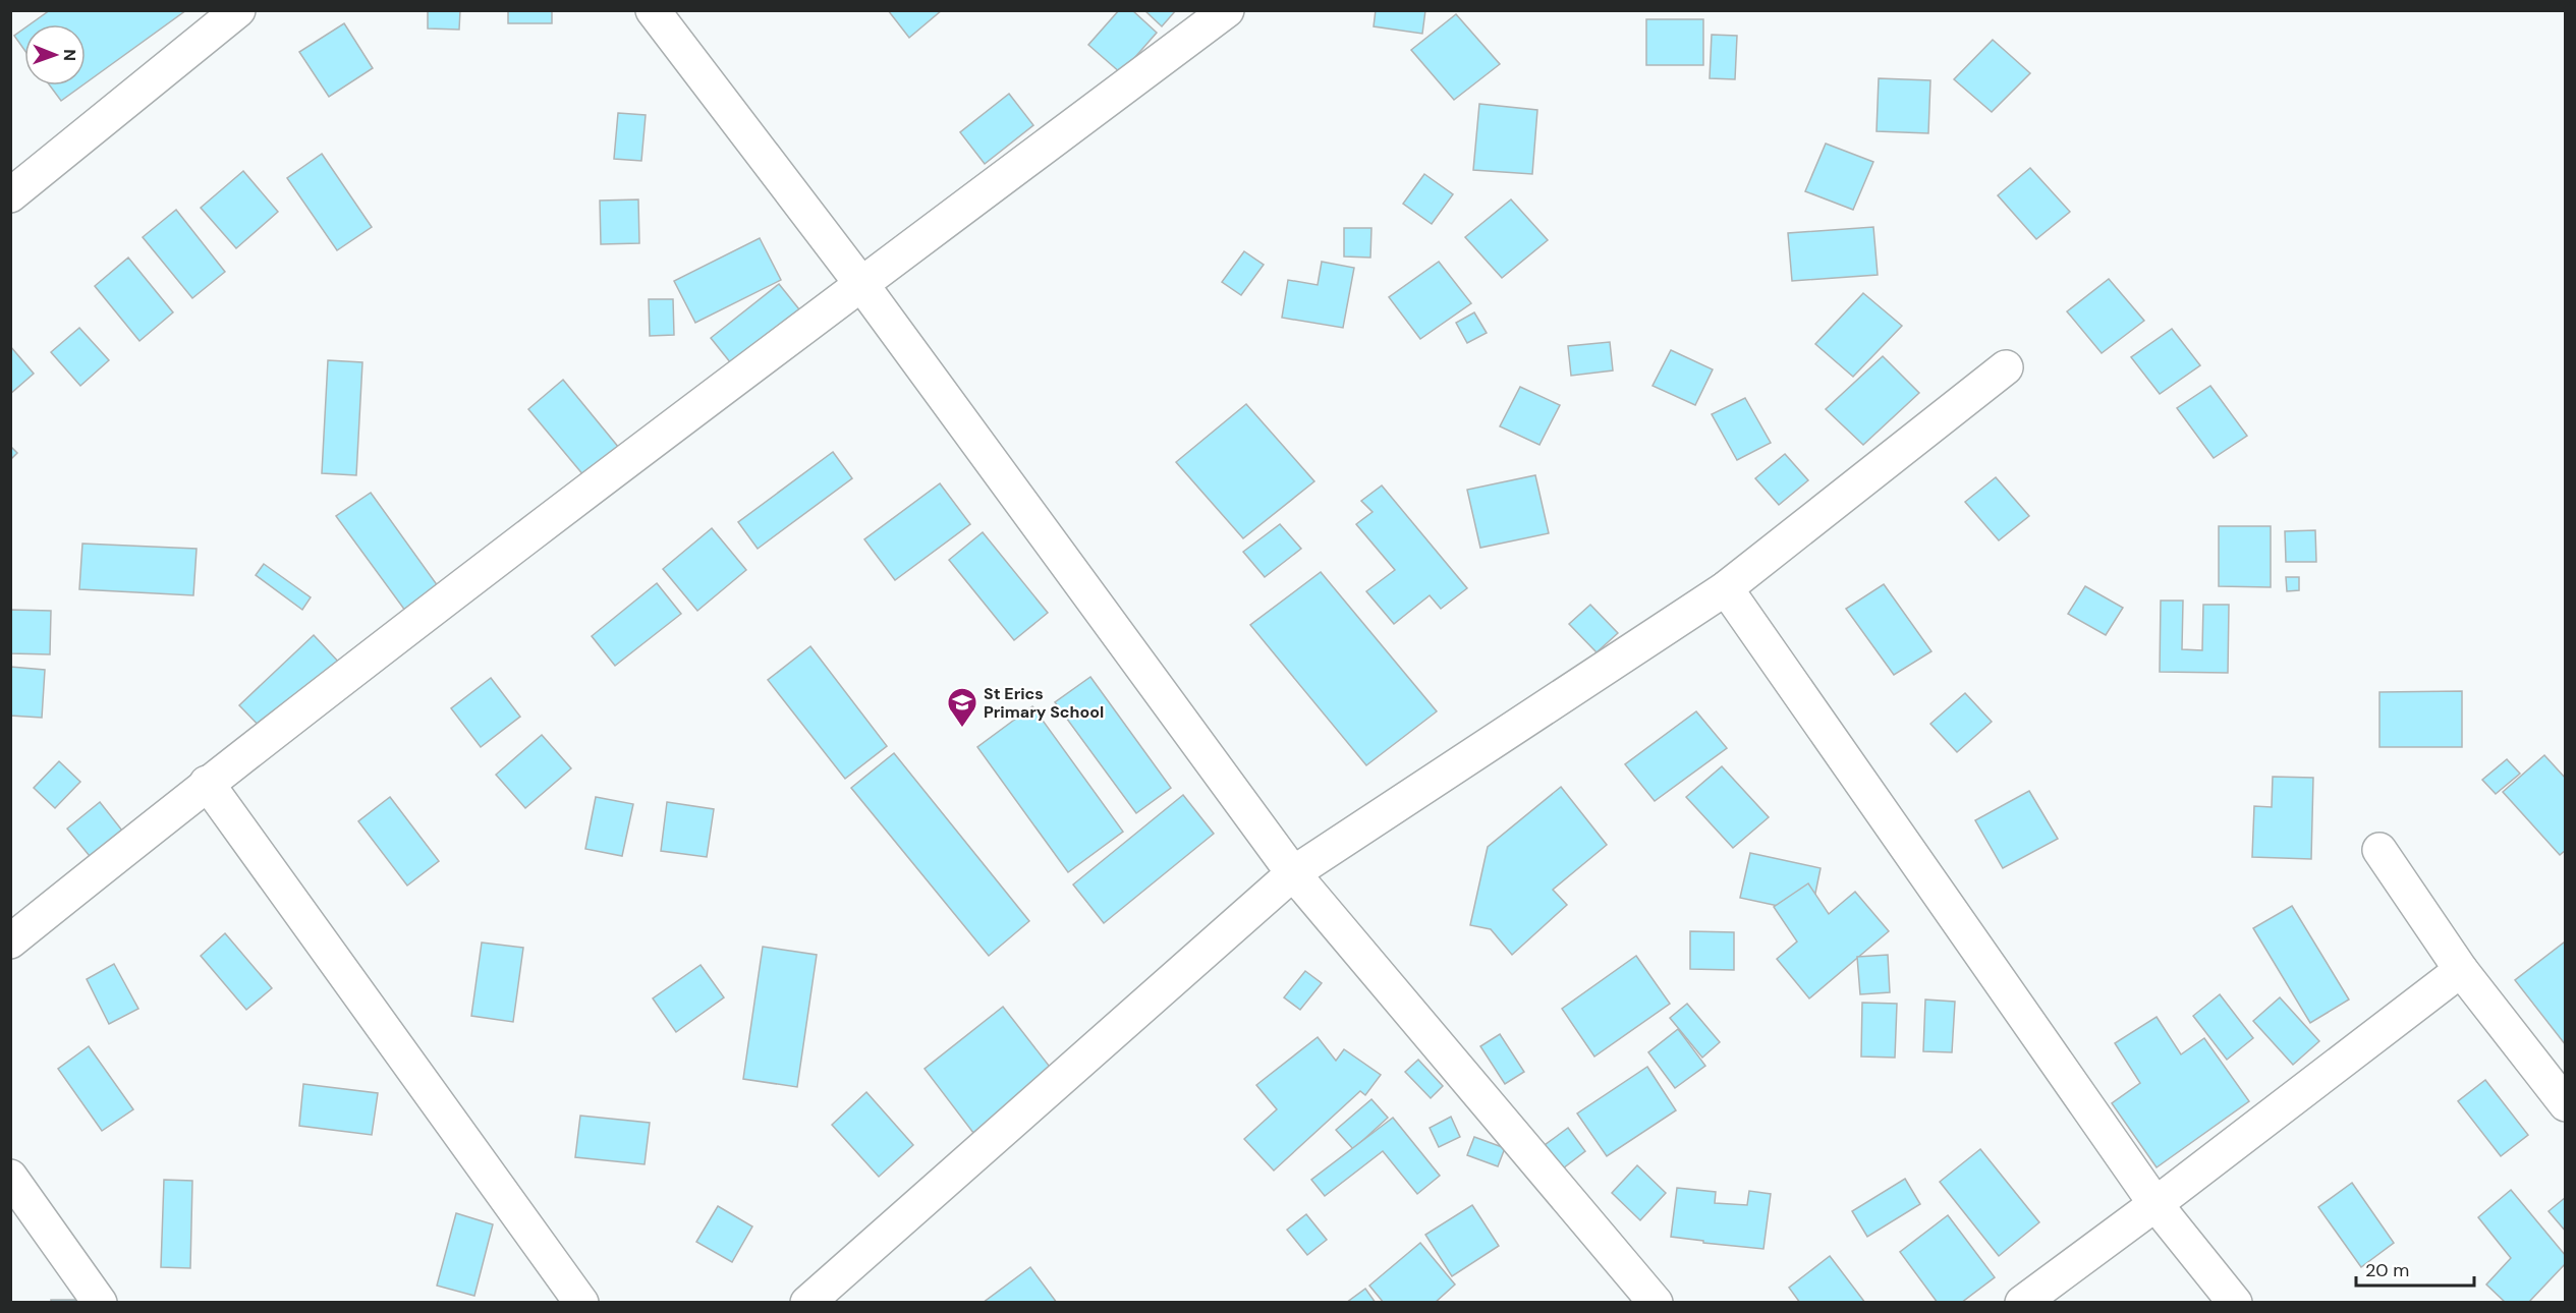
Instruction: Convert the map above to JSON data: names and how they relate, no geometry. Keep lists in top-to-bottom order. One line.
{"places":{"school or university":["St Erics Primary School"]},"scale_bar":"20 m","north":"right"}
